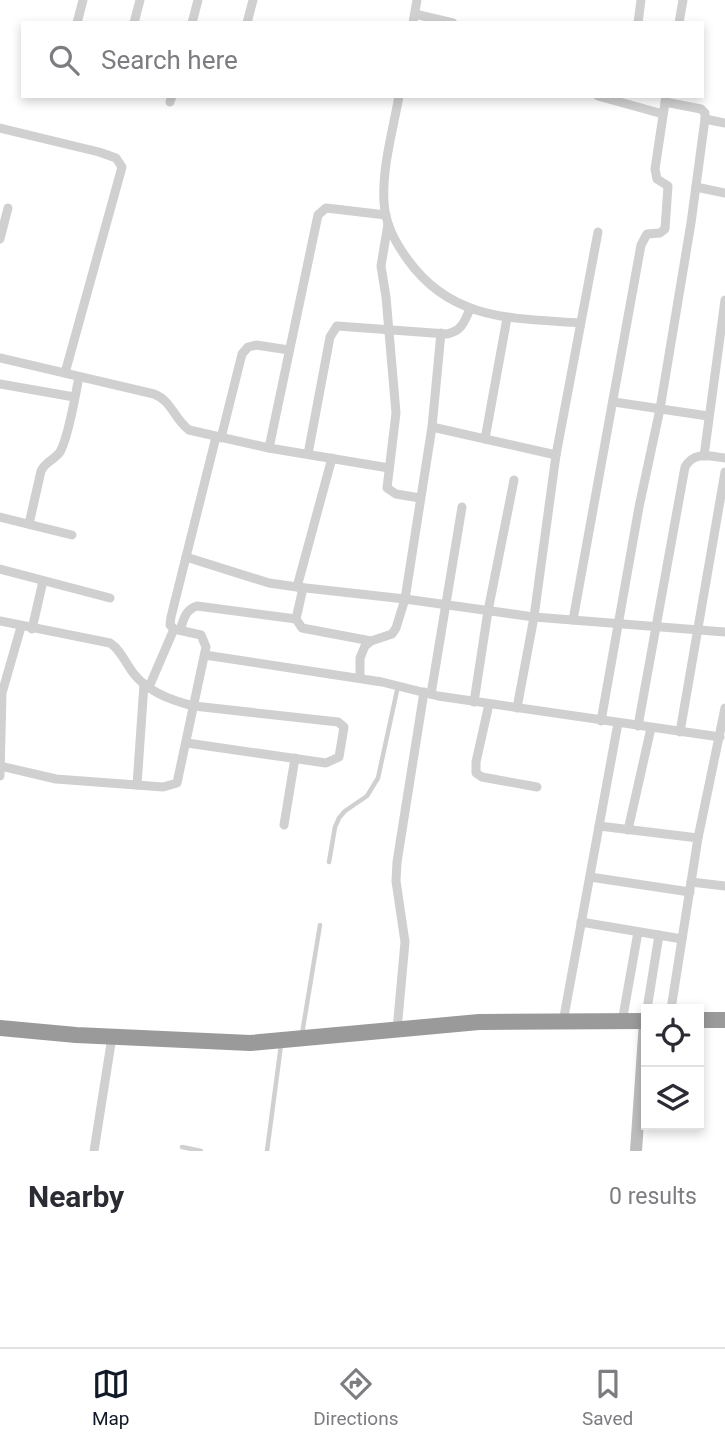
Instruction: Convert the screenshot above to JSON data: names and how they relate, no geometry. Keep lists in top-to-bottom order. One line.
{"page":{"search":"Search here","heading":["Nearby","0 results"],"nav":["Map","Directions","Saved"]}}
